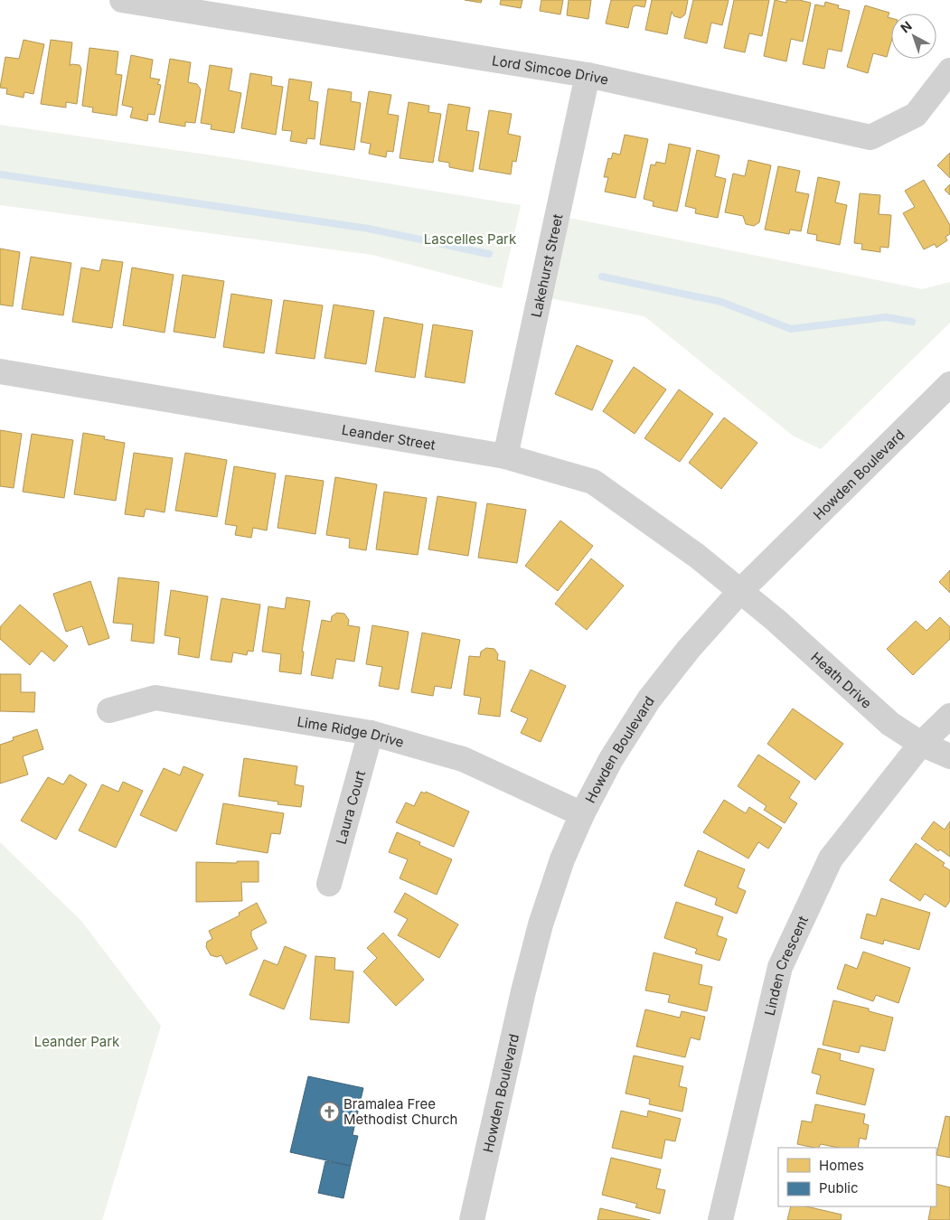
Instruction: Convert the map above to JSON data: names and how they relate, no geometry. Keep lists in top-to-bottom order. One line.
{"streets":{"street":["Lord Simcoe Drive","Lakehurst Street","Leander Street","Howden Boulevard","Heath Drive","Lime Ridge Drive","Laura Court","Linden Crescent"]},"crossings":[["Lord Simcoe Drive","Lakehurst Street"],["Lakehurst Street","Leander Street"],["Leander Street","Howden Boulevard"],["Leander Street","Heath Drive"],["Howden Boulevard","Heath Drive"],["Howden Boulevard","Lime Ridge Drive"],["Heath Drive","Linden Crescent"],["Lime Ridge Drive","Laura Court"]],"parks":["Lascelles Park","Leander Park"],"places":{"church":["Bramalea Free Methodist Church"]},"legend":["Homes","Public"],"north":"top left"}
